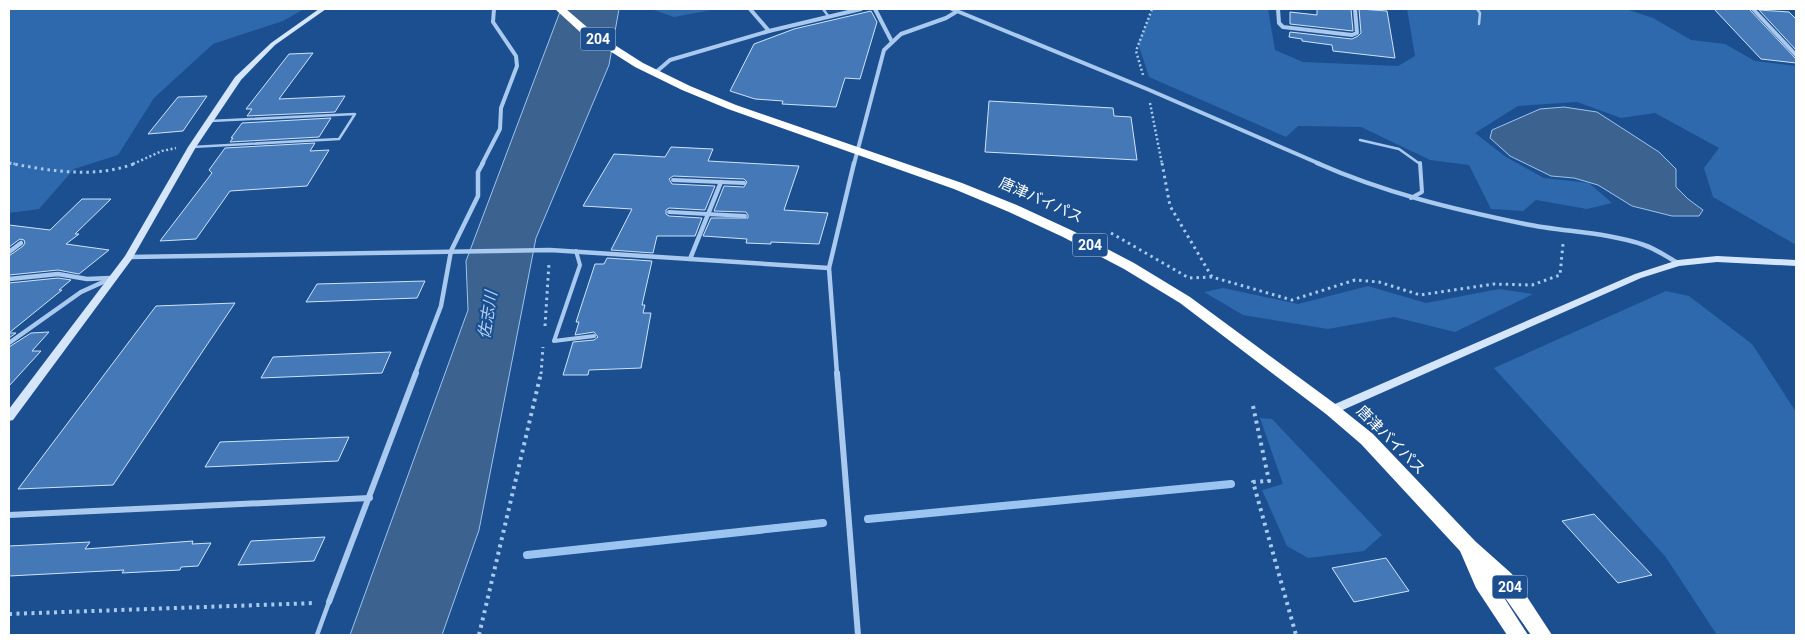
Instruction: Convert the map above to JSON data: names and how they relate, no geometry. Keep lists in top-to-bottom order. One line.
{"streets":{"highway":["204","唐津バイパス"]},"water":["佐志川"]}
